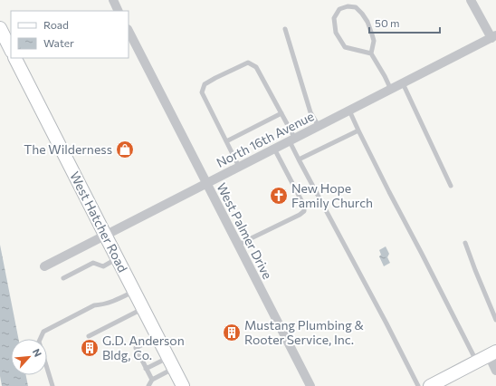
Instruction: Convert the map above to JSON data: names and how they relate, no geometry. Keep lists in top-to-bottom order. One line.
{"streets":{"street":["North 16th Avenue","West Hatcher Road","West Palmer Drive"]},"crossings":[["North 16th Avenue","West Hatcher Road"],["North 16th Avenue","West Palmer Drive"]],"places":{"shop":["The Wilderness"],"church":["New Hope Family Church"],"building":["Mustang Plumbing & Rooter Service, Inc.","G.D. Anderson Bldg, Co."]},"legend":["Road","Water"],"scale_bar":"50 m","north":"top right"}
